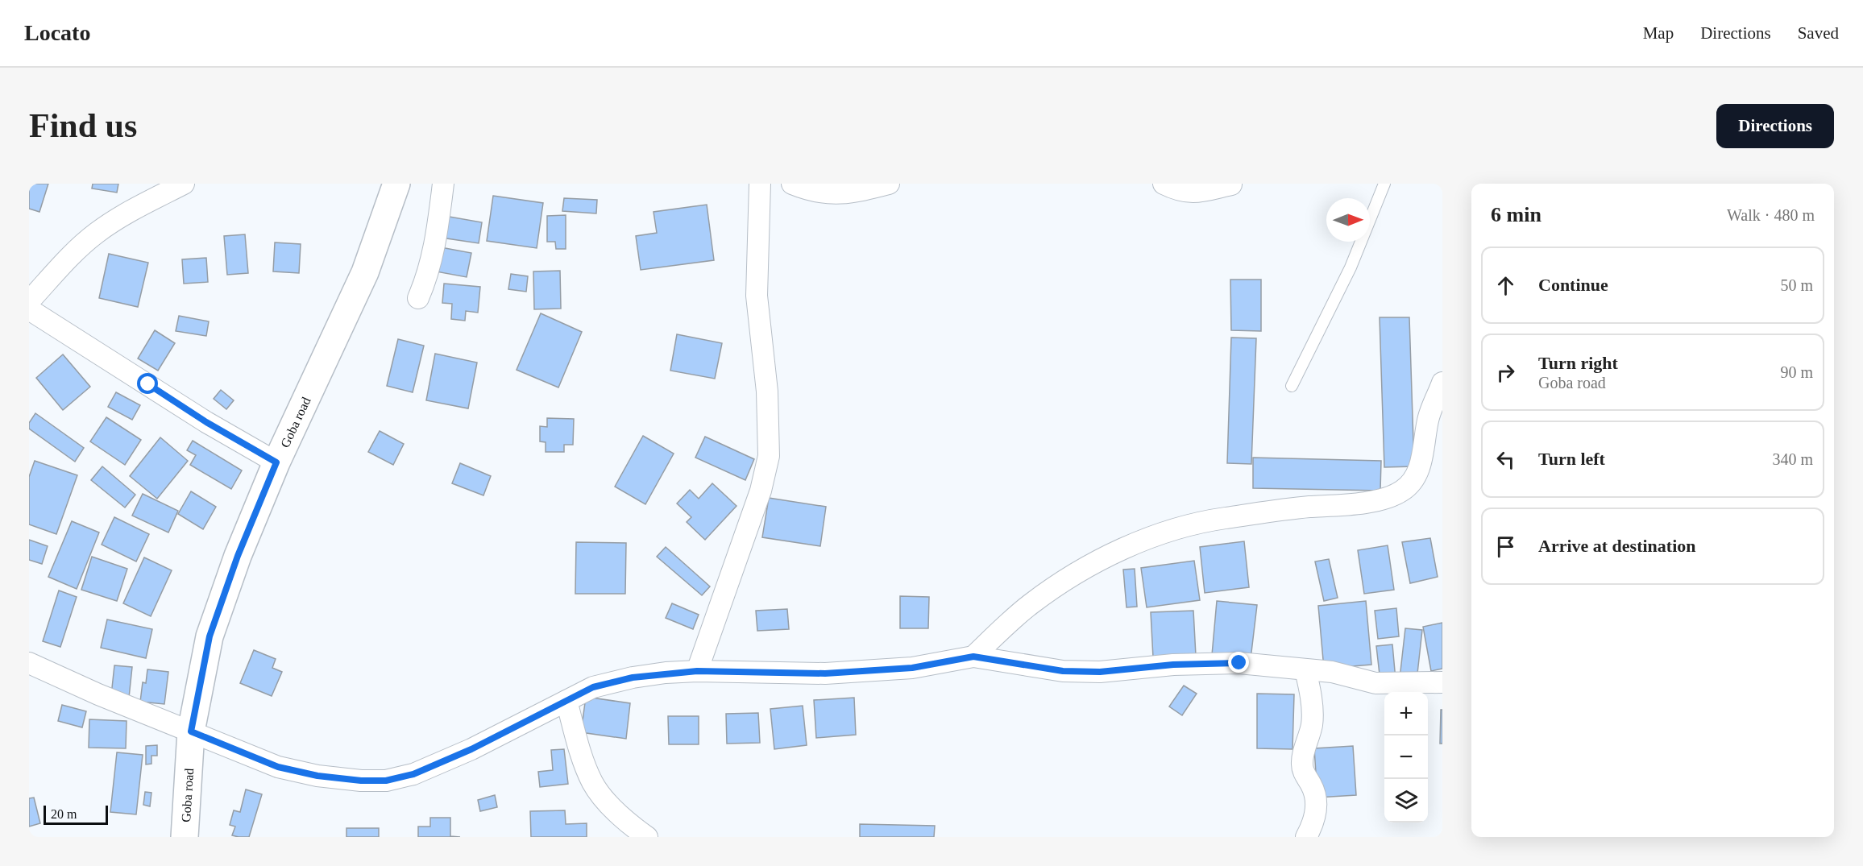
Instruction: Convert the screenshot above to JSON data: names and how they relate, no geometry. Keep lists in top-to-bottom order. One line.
{"streets":{"street":["Goba road"]},"scale_bar":"20 m","north":"right","page":{"header":"Locato","nav":["Map","Directions","Saved"],"buttons":"Directions","title":"Find us","heading":["6 min","Walk · 480 m"],"list":[["Continue","50 m"],["Turn right","Goba road","90 m"],["Turn left","340 m"],"Arrive at destination"],"map_buttons":["+","−"],"scale":"20 m"}}
